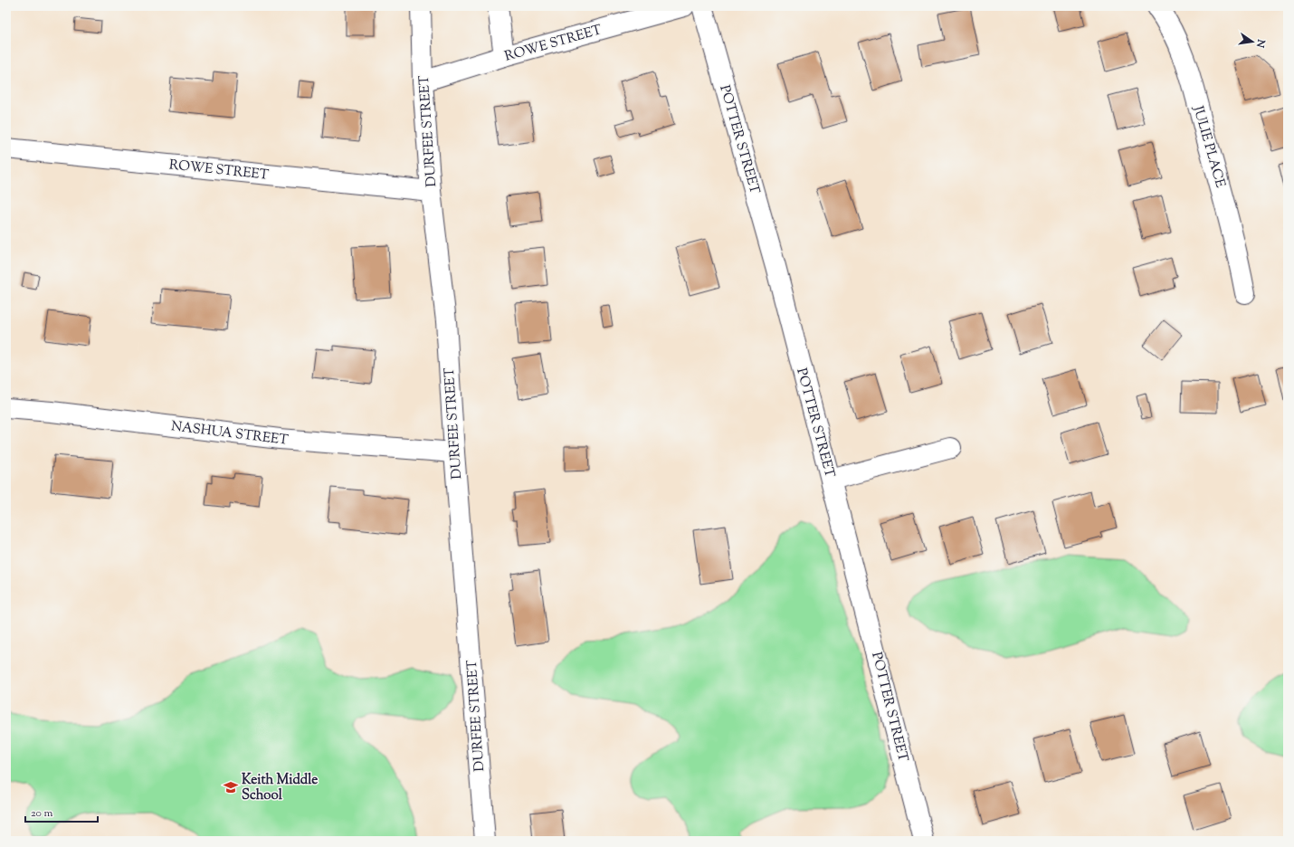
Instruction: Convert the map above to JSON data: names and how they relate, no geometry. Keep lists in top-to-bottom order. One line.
{"streets":{"street":["ROWE STREET","DURFEE STREET","POTTER STREET","JULIE PLACE","NASHUA STREET"]},"crossings":[["ROWE STREET","DURFEE STREET"],["DURFEE STREET","NASHUA STREET"]],"places":{"school or university":["Keith Middle School"]},"scale_bar":"20 m","north":"right"}
